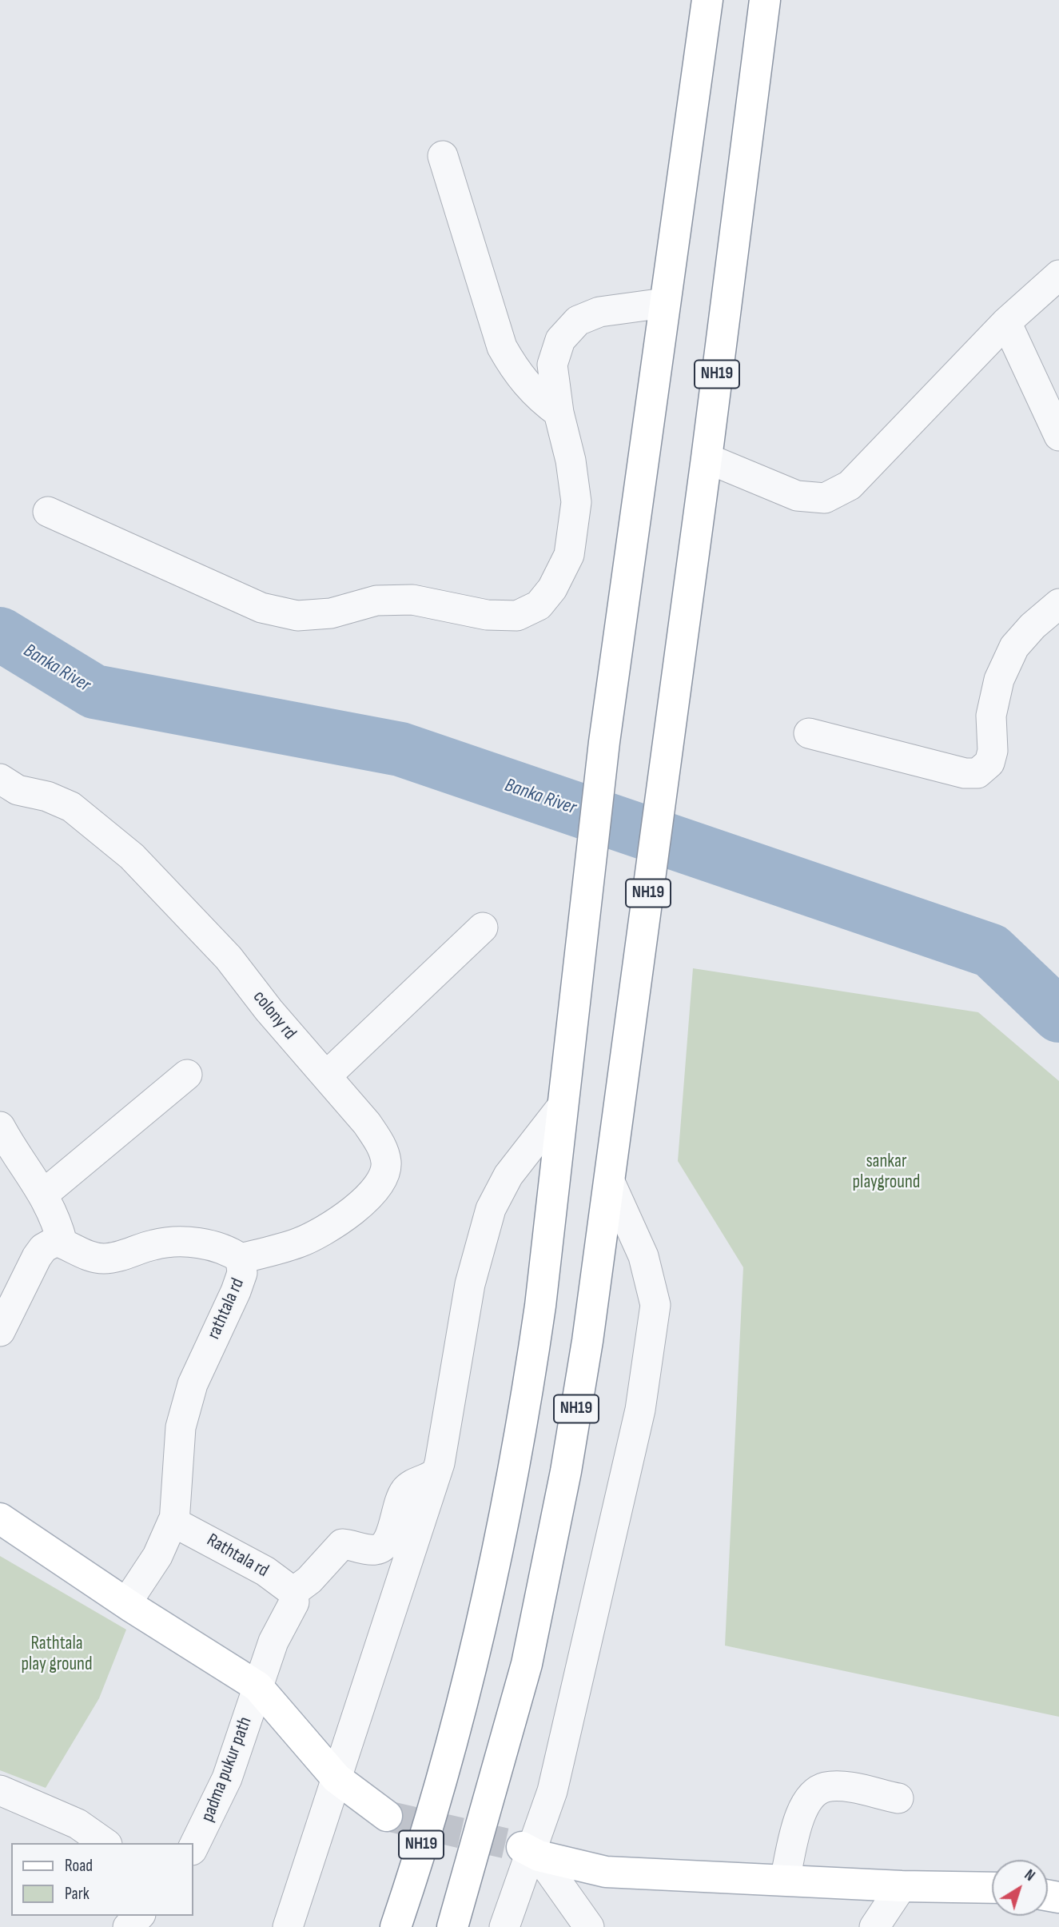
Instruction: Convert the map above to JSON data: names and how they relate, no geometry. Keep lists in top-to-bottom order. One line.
{"streets":{"main road":["NH19"],"street":["colony rd","rathtala rd","Rathtala rd","padma pukur path"]},"crossings":[["colony rd","rathtala rd"],["rathtala rd","Rathtala rd"]],"water":["Banka River"],"parks":["sankar playground","Rathtala play ground"],"legend":["Road","Park"],"north":"top right"}
